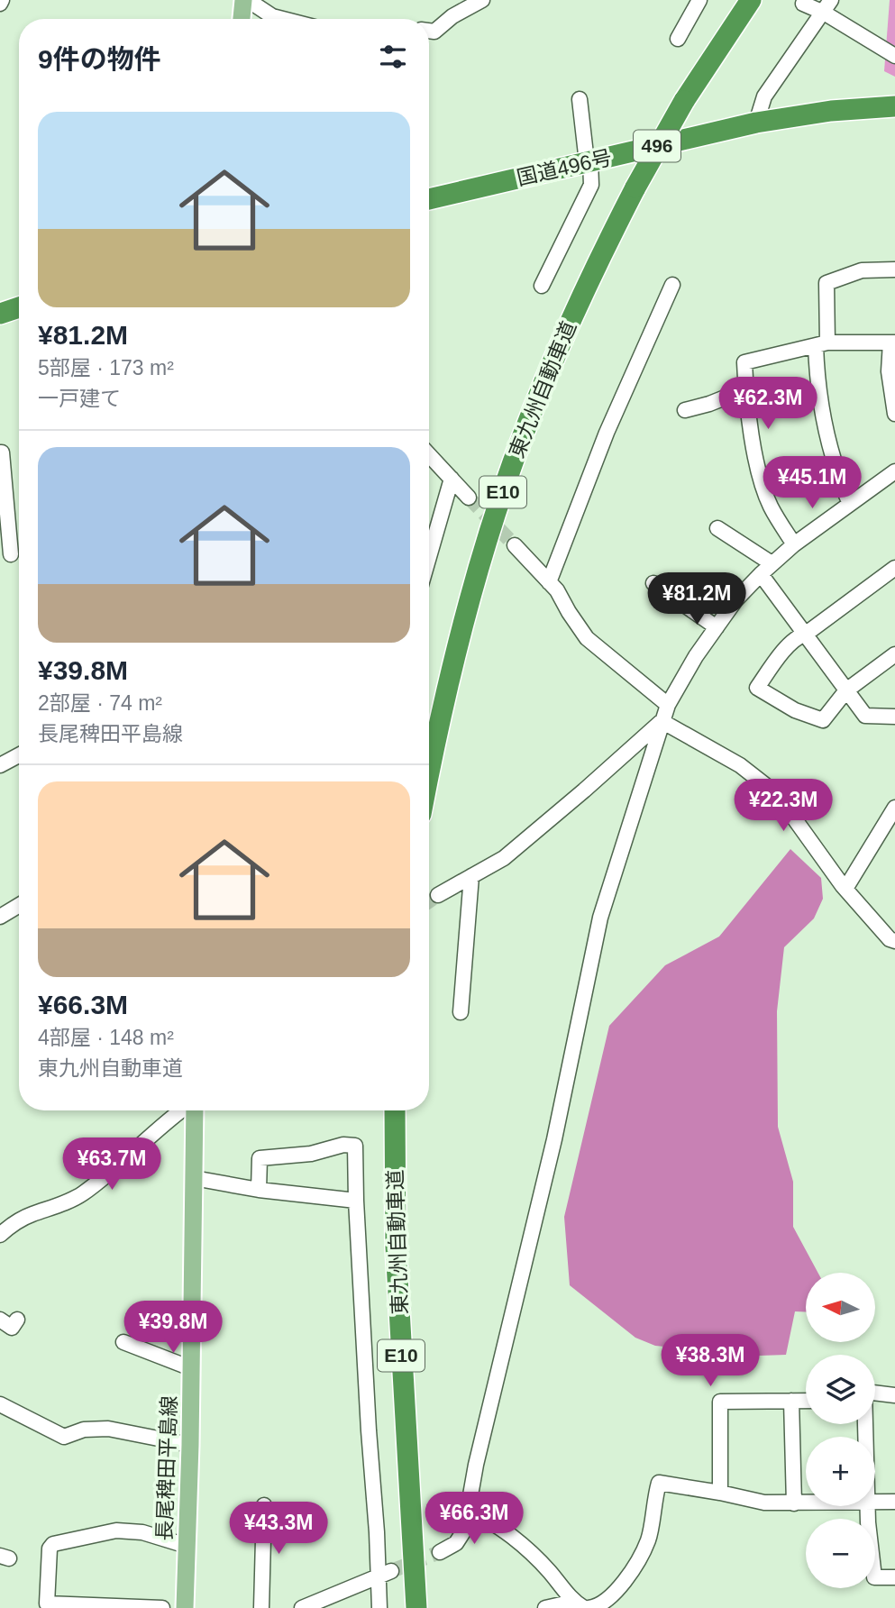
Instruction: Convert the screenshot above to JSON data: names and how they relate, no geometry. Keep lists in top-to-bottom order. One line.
{"streets":{"highway":["496","国道496号","東九州自動車道","E10"],"main road":["長尾稗田平島線"]},"north":"left","page":{"heading":"9件の物件","list":[{"name":"¥81.2M","note":"5部屋 · 173 m² · 一戸建て"},{"name":"¥39.8M","note":"2部屋 · 74 m² · 長尾稗田平島線"},{"name":"¥66.3M","note":"4部屋 · 148 m² · 東九州自動車道"}],"price":["¥62.3M","¥45.1M","¥81.2M","¥22.3M","¥63.7M","¥39.8M","¥38.3M","¥66.3M","¥43.3M"],"map_buttons":["+","−"]}}
